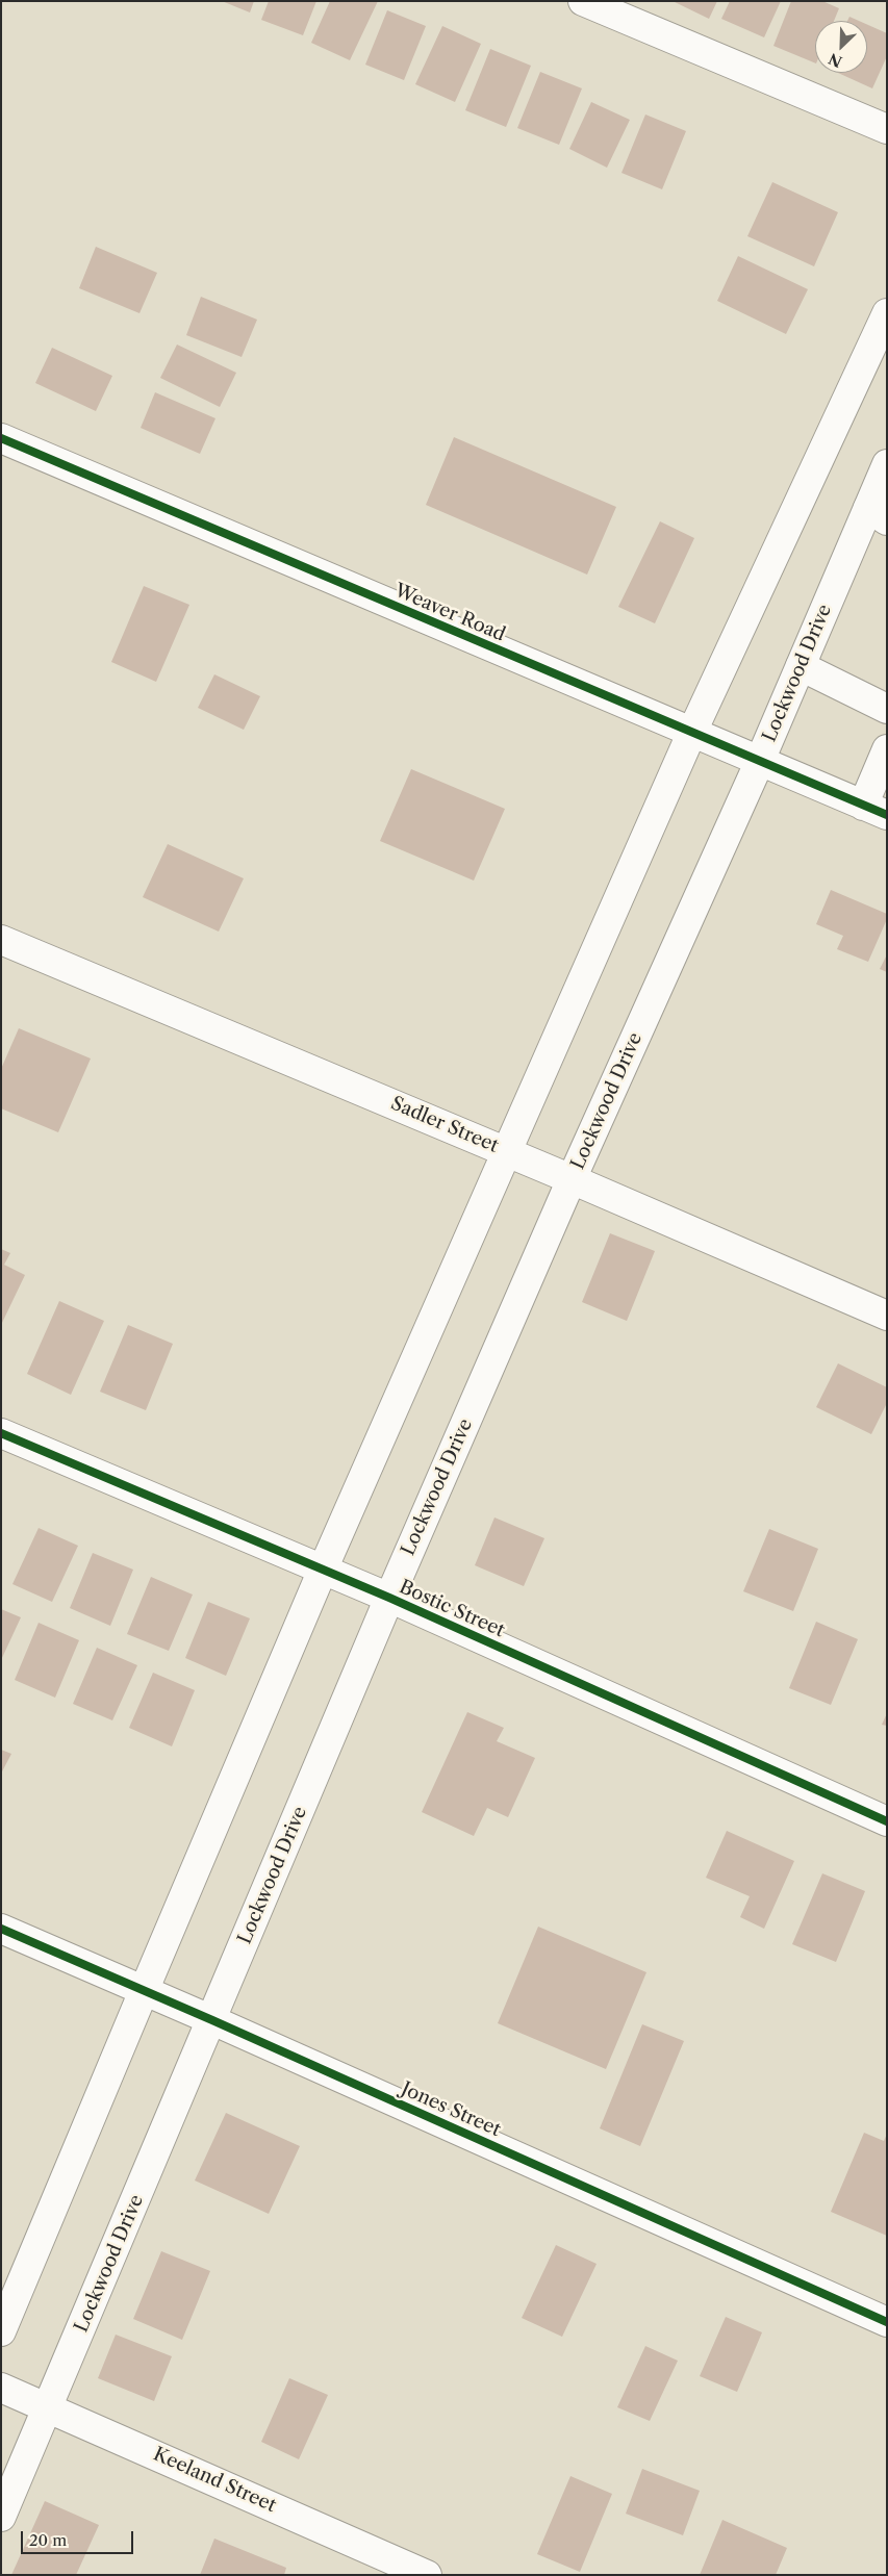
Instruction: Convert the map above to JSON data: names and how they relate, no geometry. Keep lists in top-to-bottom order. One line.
{"streets":{"main road":["Weaver Road","Lockwood Drive","Sadler Street","Bostic Street","Jones Street","Keeland Street"]},"crossings":[["Weaver Road","Lockwood Drive"],["Lockwood Drive","Sadler Street"],["Lockwood Drive","Bostic Street"],["Lockwood Drive","Jones Street"],["Lockwood Drive","Keeland Street"]],"scale_bar":"20 m","north":"bottom left"}
